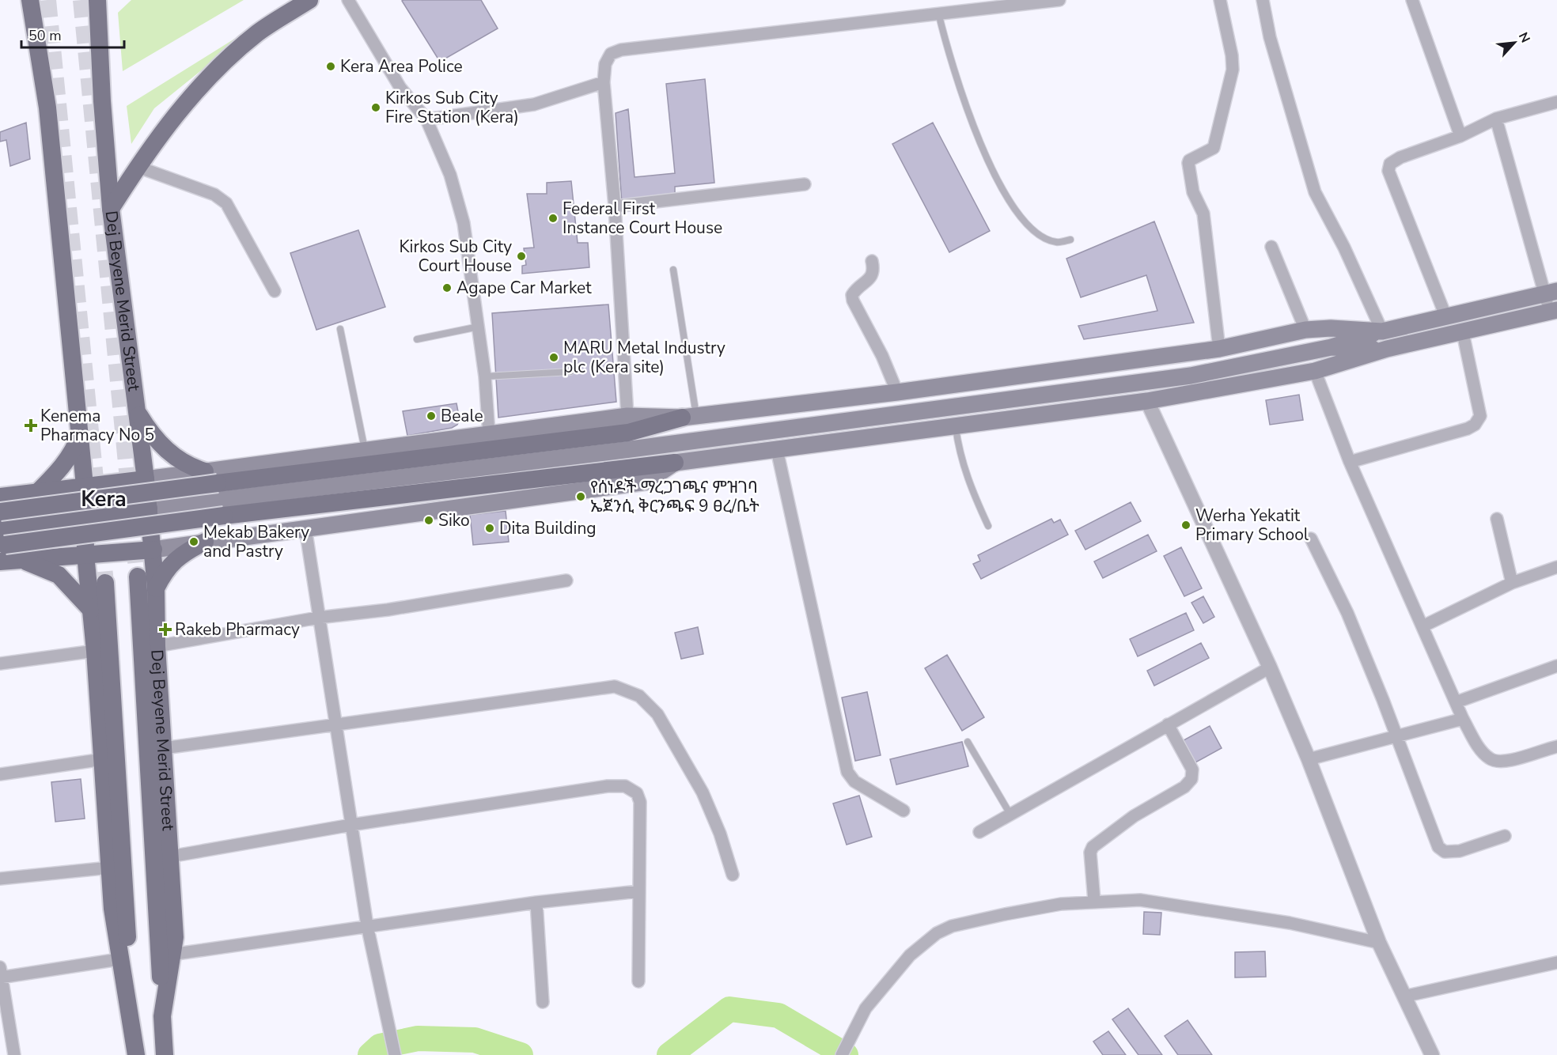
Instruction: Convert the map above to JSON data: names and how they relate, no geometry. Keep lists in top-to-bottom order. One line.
{"streets":{"main road":["Dej Beyene Merid Street"]},"districts":["Kera"],"places":{"other":["Kera Area Police","Kirkos Sub City Fire Station (Kera)","Federal First Instance Court House","Kirkos Sub City Court House","Agape Car Market","MARU Metal Industry plc (Kera site)","Beale","የሰነዶች ማረጋገጫና ምዝገባ ኤጀንሲ ቅርንጫፍ 9 ፀረ/ቤት","Siko","Werha Yekatit Primary School","Dita Building","Mekab Bakery and Pastry"],"health":["Kenema Pharmacy No 5","Rakeb Pharmacy"]},"scale_bar":"50 m","north":"top right"}
